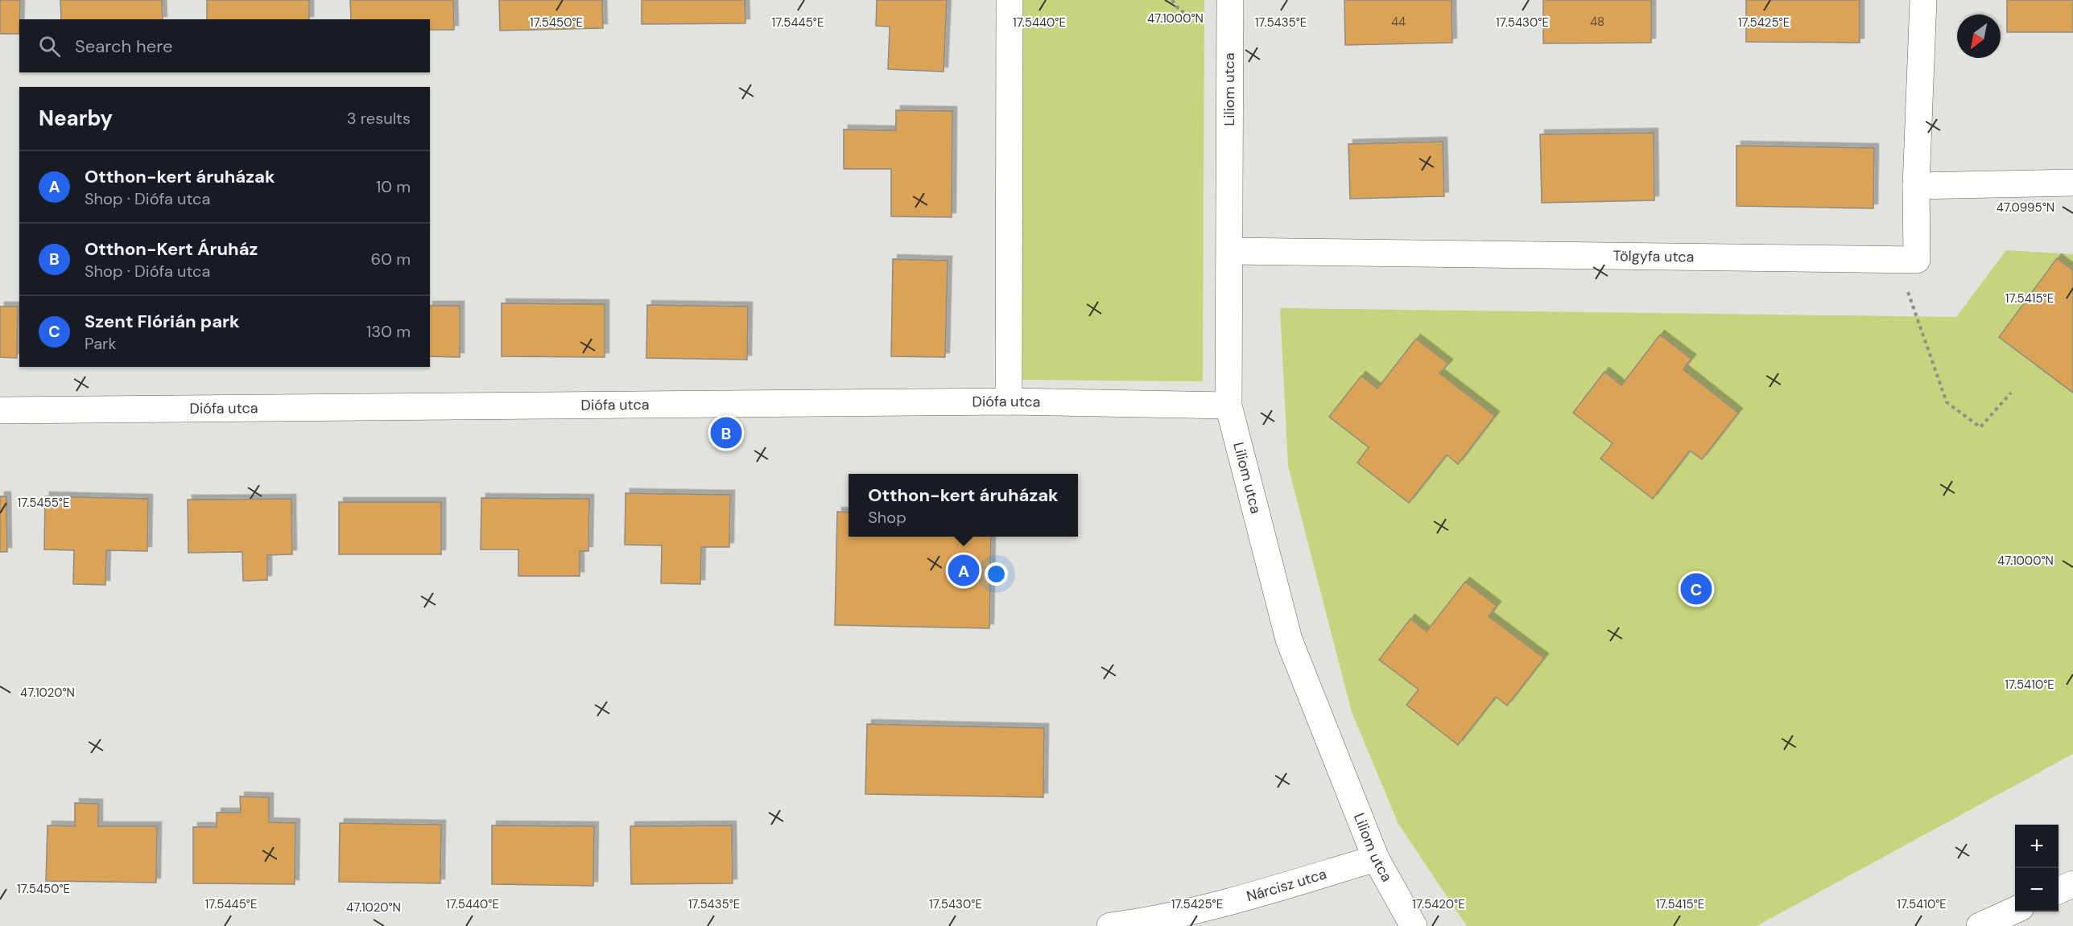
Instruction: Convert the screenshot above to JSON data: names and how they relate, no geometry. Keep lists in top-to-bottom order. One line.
{"streets":{"street":["Liliom utca","Tölgyfa utca","Diófa utca","Nárcisz utca"]},"crossings":[["Liliom utca","Tölgyfa utca"],["Liliom utca","Diófa utca"],["Liliom utca","Nárcisz utca"]],"house_numbers":["44","48"],"north":"bottom left","page":{"search":"Search here","heading":["Nearby","3 results"],"list":[{"mark":"A","name":"Otthon-kert áruházak","note":"Shop · Diófa utca","value":"10 m"},{"mark":"B","name":"Otthon-Kert Áruház","note":"Shop · Diófa utca","value":"60 m"},{"mark":"C","name":"Szent Flórián park","note":"Park","value":"130 m"}],"pins":["B","A","C"],"popup":["Otthon-kert áruházak","Shop"],"map_buttons":["+","−"]},"coordinates":["47.1000°N","17.5450°E","17.5445°E","17.5440°E","17.5435°E","17.5430°E","17.5425°E","47.0995°N","17.5415°E","17.5455°E","17.5410°E","47.1020°N","17.5420°E"]}
